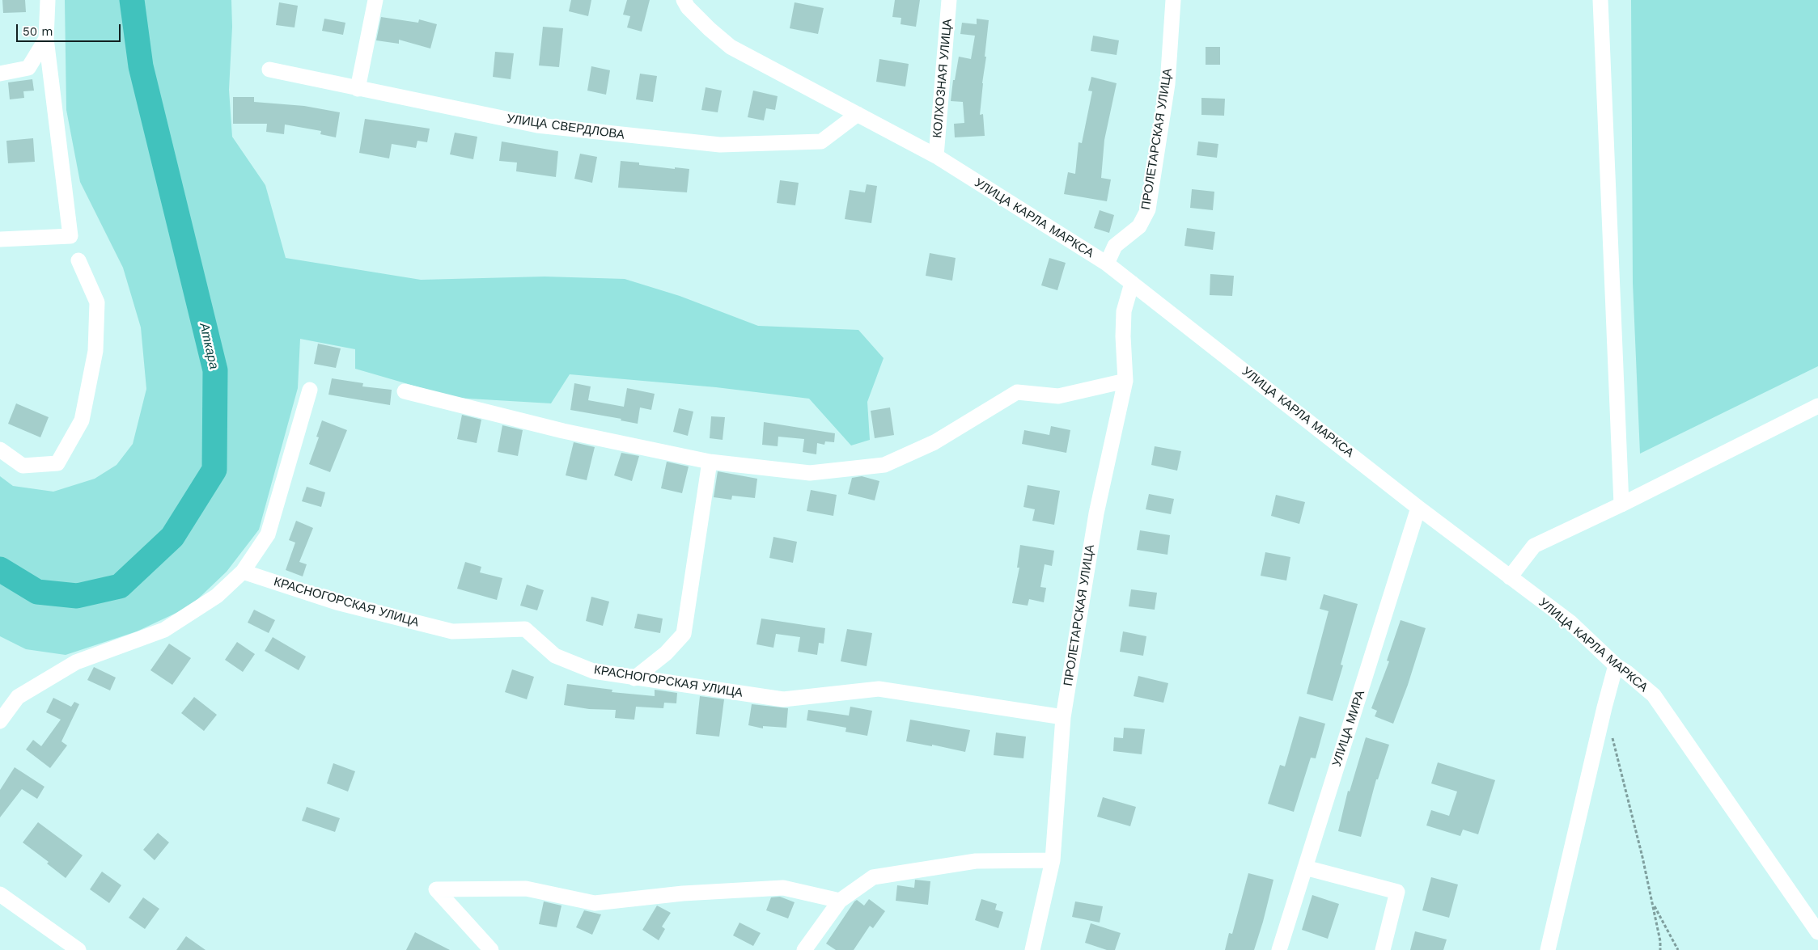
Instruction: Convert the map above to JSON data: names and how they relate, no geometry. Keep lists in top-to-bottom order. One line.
{"streets":{"street":["КОЛХОЗНАЯ УЛИЦА","УЛИЦА СВЕРДЛОВА","ПРОЛЕТАРСКАЯ УЛИЦА","УЛИЦА КАРЛА МАРКСА","КРАСНОГОРСКАЯ УЛИЦА","УЛИЦА МИРА"]},"crossings":[["КОЛХОЗНАЯ УЛИЦА","УЛИЦА КАРЛА МАРКСА"],["УЛИЦА СВЕРДЛОВА","УЛИЦА КАРЛА МАРКСА"],["ПРОЛЕТАРСКАЯ УЛИЦА","УЛИЦА КАРЛА МАРКСА"],["ПРОЛЕТАРСКАЯ УЛИЦА","КРАСНОГОРСКАЯ УЛИЦА"],["УЛИЦА КАРЛА МАРКСА","УЛИЦА МИРА"]],"water":["Аткара"],"scale_bar":"50 m"}
